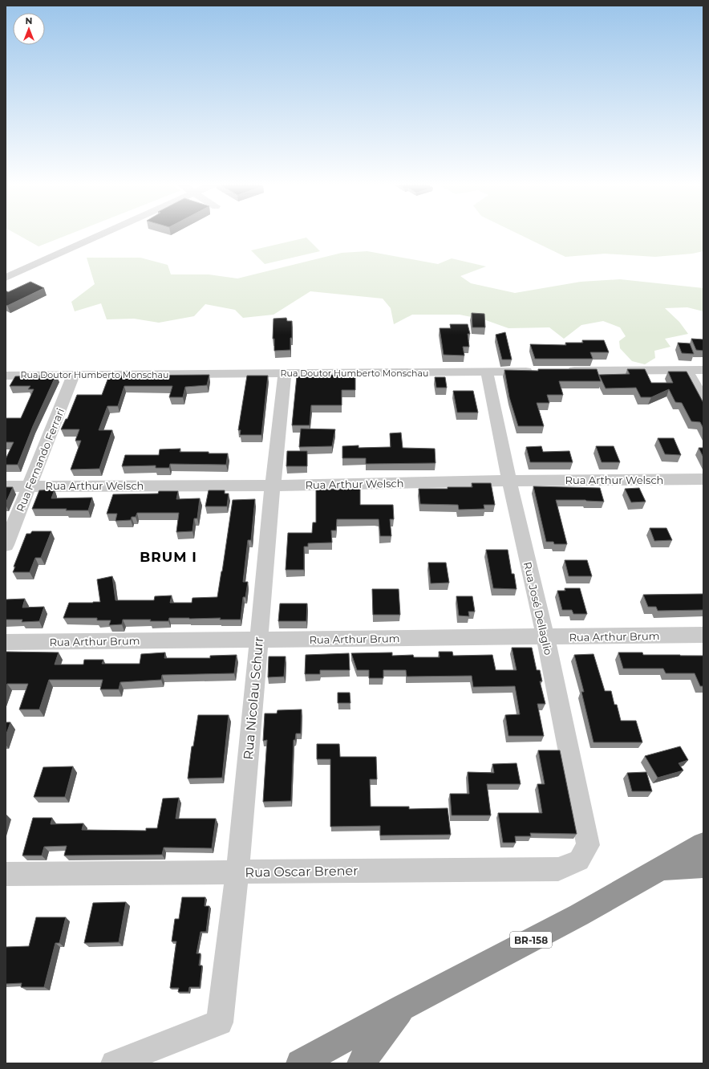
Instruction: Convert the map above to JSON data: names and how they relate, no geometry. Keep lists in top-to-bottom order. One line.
{"streets":{"highway":["BR-158"],"street":["Rua Doutor Humberto Monschau","Rua Fernando Ferrari","Rua Arthur Welsch","Rua José Dellaglio","Rua Arthur Brum","Rua Nicolau Schurr","Rua Oscar Brener"]},"crossings":[["Rua Doutor Humberto Monschau","Rua Fernando Ferrari"],["Rua Doutor Humberto Monschau","Rua José Dellaglio"],["Rua Doutor Humberto Monschau","Rua Nicolau Schurr"],["Rua Fernando Ferrari","Rua Arthur Welsch"],["Rua Arthur Welsch","Rua José Dellaglio"],["Rua Arthur Welsch","Rua Nicolau Schurr"],["Rua José Dellaglio","Rua Arthur Brum"],["Rua José Dellaglio","Rua Oscar Brener"],["Rua Arthur Brum","Rua Nicolau Schurr"],["Rua Nicolau Schurr","Rua Oscar Brener"]],"districts":["BRUM I"],"north":"top"}
